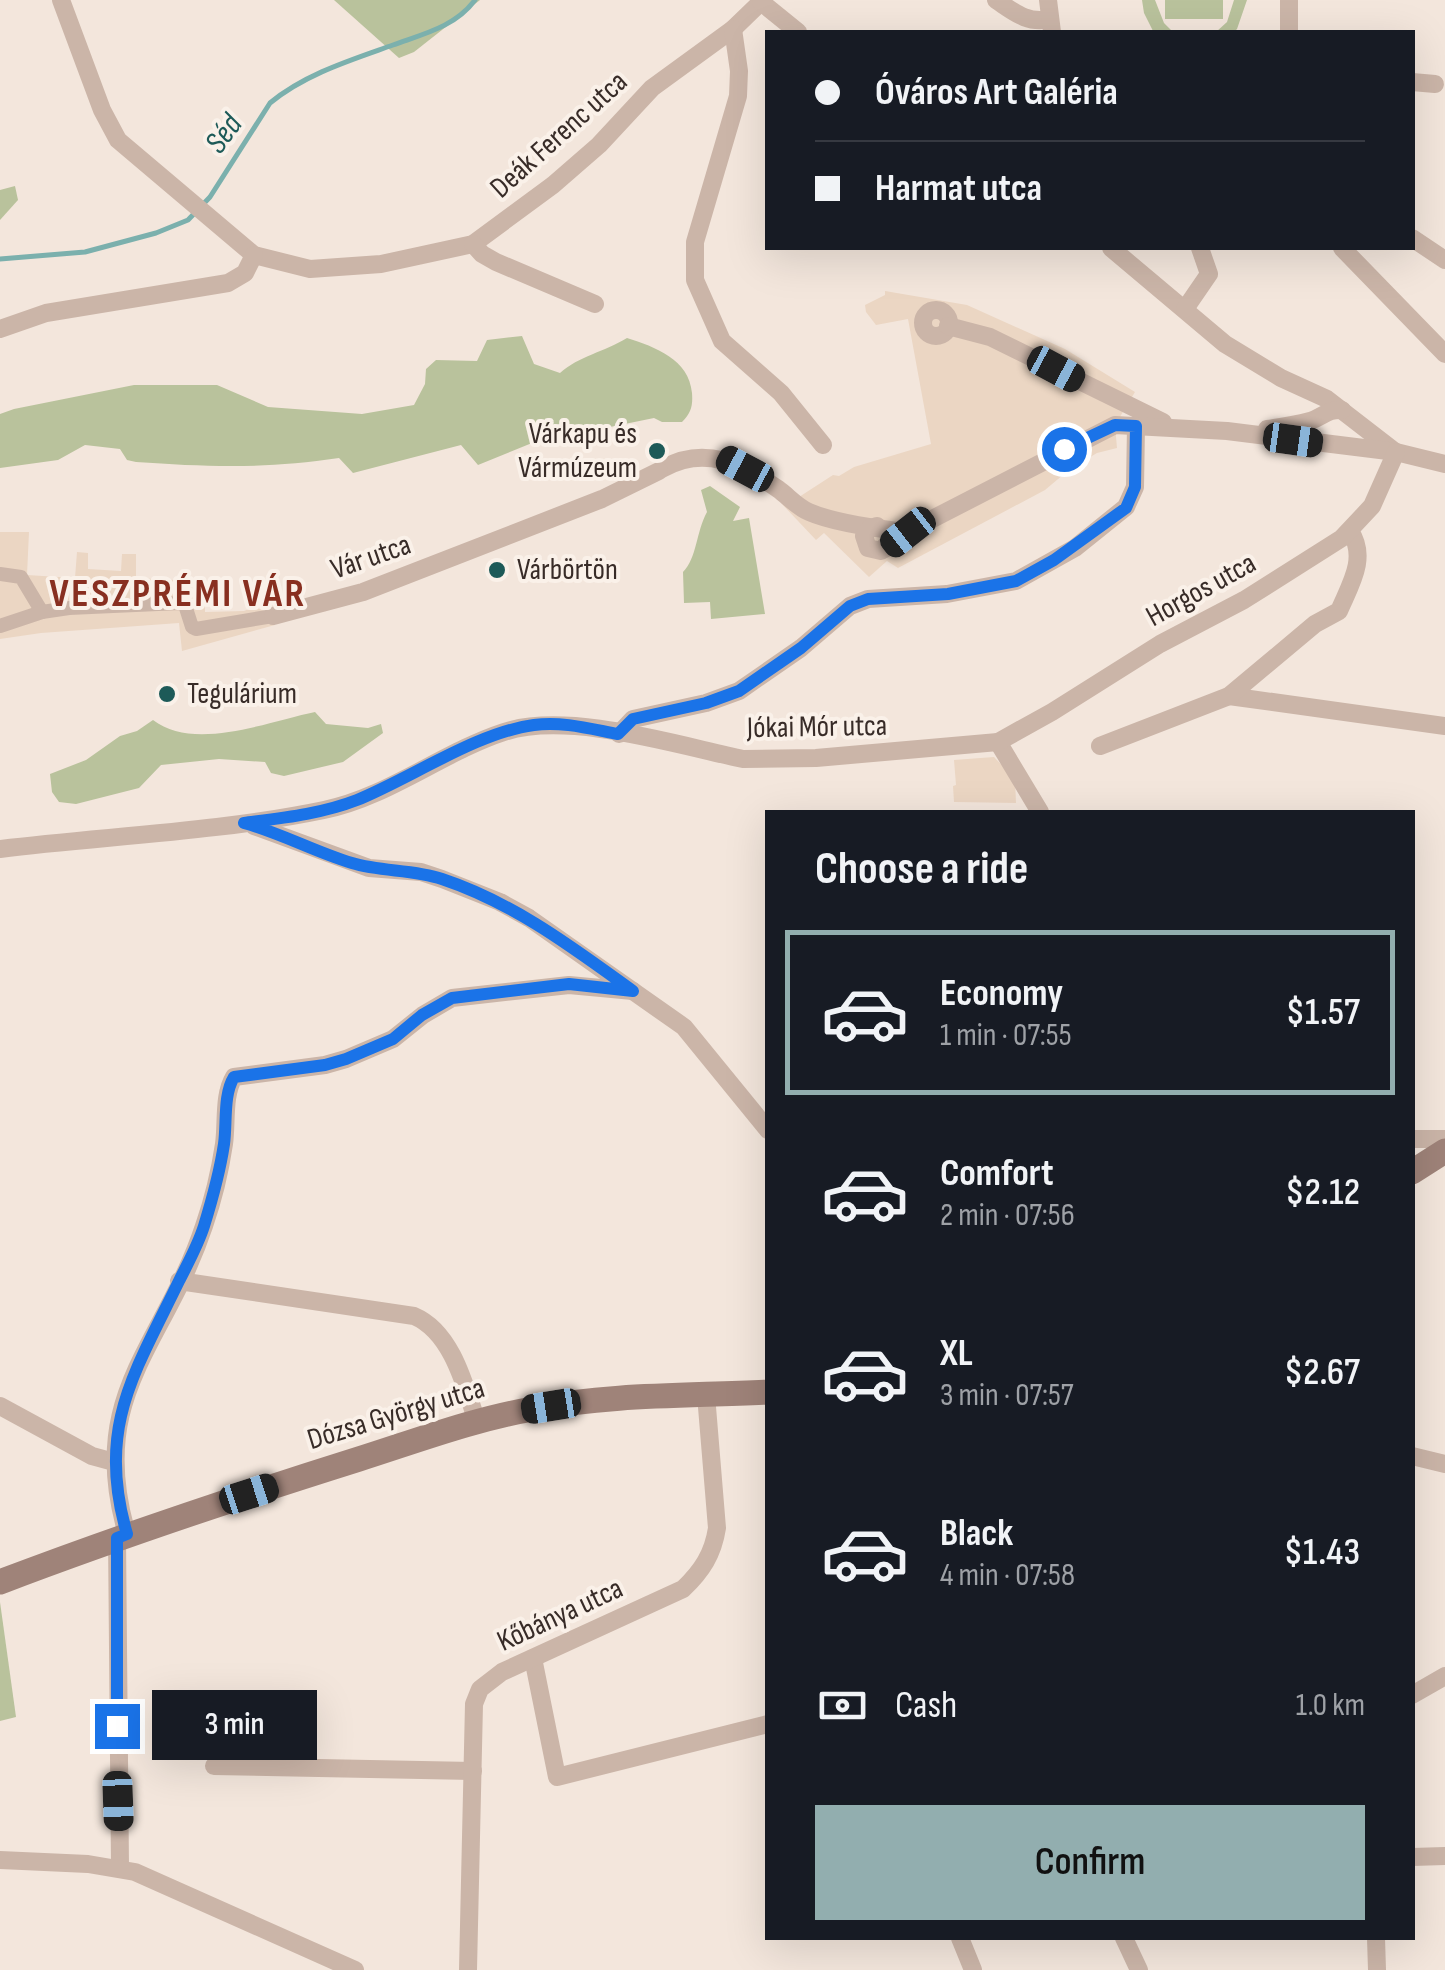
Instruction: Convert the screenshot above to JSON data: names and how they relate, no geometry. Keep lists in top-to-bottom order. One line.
{"streets":{"main road":["Dózsa György utca"],"street":["Deák Ferenc utca","Vár utca","Horgos utca","Jókai Mór utca","Kőbánya utca"]},"crossings":[["Horgos utca","Jókai Mór utca"],["Dózsa György utca","Kőbánya utca"]],"districts":["VESZPRÉMI VÁR"],"water":["Séd"],"places":["Várkapu és Vármúzeum","Várbörtön","Tegulárium"],"page":{"banner":["Óváros Art Galéria","Harmat utca"],"heading":"Choose a ride","list":[{"name":"Economy","note":"1 min · 07:55","value":"$1.57"},{"name":"Comfort","note":"2 min · 07:56","value":"$2.12"},{"name":"XL","note":"3 min · 07:57","value":"$2.67"},{"name":"Black","note":"4 min · 07:58","value":"$1.43"}],"pay":["Cash","1.0 km"],"bubble":"3 min","buttons":"Confirm"}}
